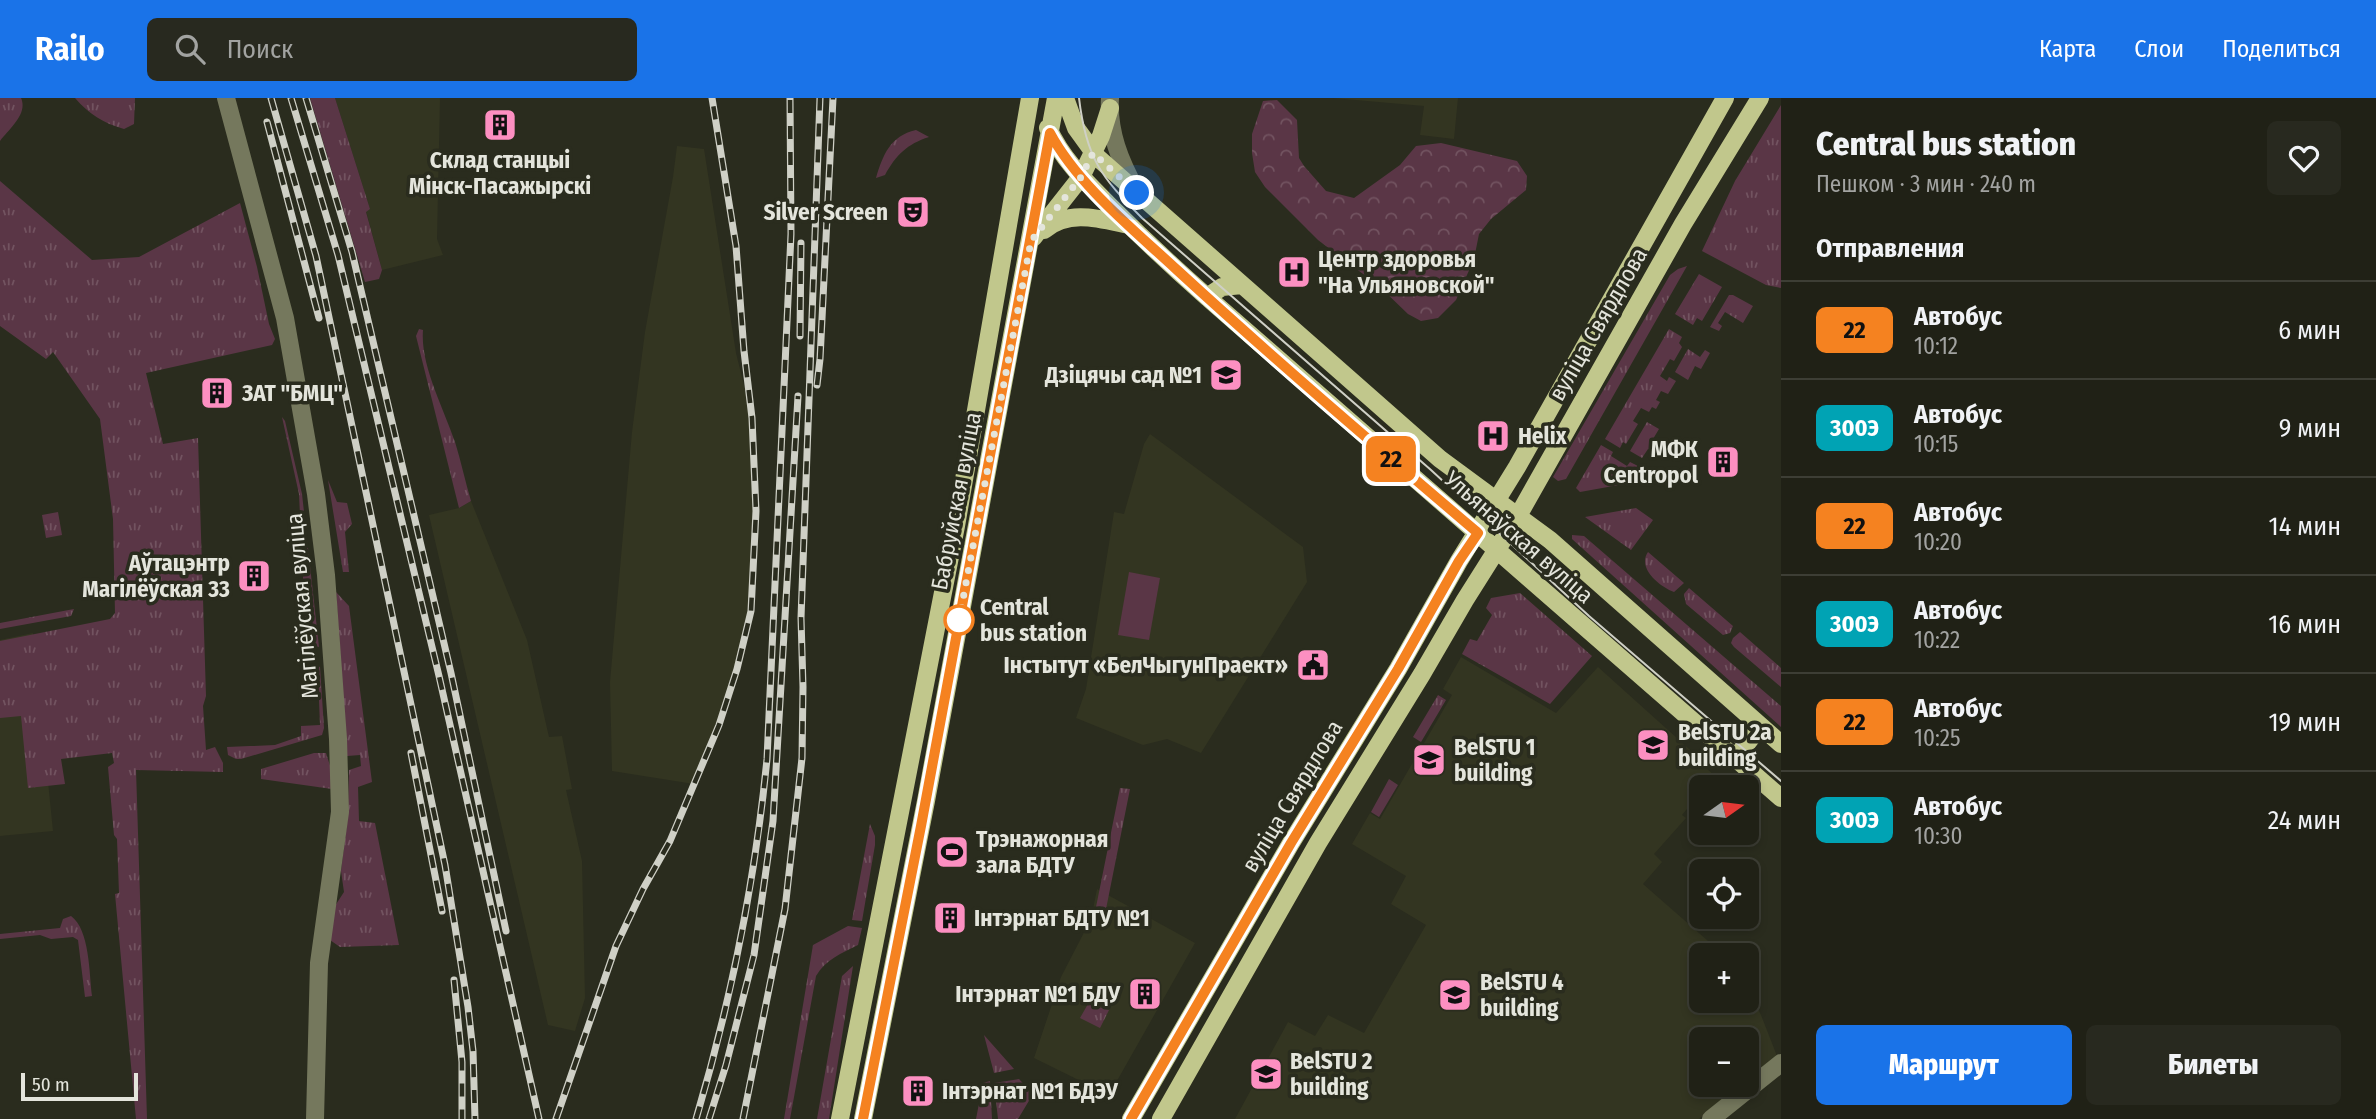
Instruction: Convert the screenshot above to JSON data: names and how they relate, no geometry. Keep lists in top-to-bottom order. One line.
{"streets":{"main road":["вуліца Свярдлова","Бабруйская вуліца","Ульянаўская вуліца"],"street":["Магілёўская вуліца"]},"crossings":[["вуліца Свярдлова","Ульянаўская вуліца"],["Бабруйская вуліца","Ульянаўская вуліца"]],"places":{"building":["Склад станцыі Мінск-Пасажырскі","ЗАТ \"БМЦ\"","МФК Centropol","Аўтацэнтр Магілёўская 33","Інтэрнат БДТУ №1","Інтэрнат №1 БДУ","Інтэрнат №1 БДЭУ"],"theatre":["Silver Screen"],"hospital":["Центр здоровья \"На Ульяновской\"","Helix"],"school or university":["Дзіцячы сад №1","BelSTU 2a building","BelSTU 1 building","BelSTU 4 building","BelSTU 2 building"],"other":["Central bus station"],"public building":["Інстытут «БелЧыгунПраект»"],"sports":["Трэнажорная зала БДТУ"]},"lines":["bus line 22"],"scale_bar":"50 m","north":"right","page":{"header":"Railo","search":"Поиск","nav":["Карта","Слои","Поделиться"],"on_map":"22","heading":[["Central bus station","Пешком · 3 мин · 240 m"],"Отправления"],"list":[{"mark":"22","name":"Автобус","note":"10:12","value":"6 мин"},{"mark":"300Э","name":"Автобус","note":"10:15","value":"9 мин"},{"mark":"22","name":"Автобус","note":"10:20","value":"14 мин"},{"mark":"300Э","name":"Автобус","note":"10:22","value":"16 мин"},{"mark":"22","name":"Автобус","note":"10:25","value":"19 мин"},{"mark":"300Э","name":"Автобус","note":"10:30","value":"24 мин"}],"map_buttons":["+","−"],"buttons":["Маршрут","Билеты"],"scale":"50 m"}}
